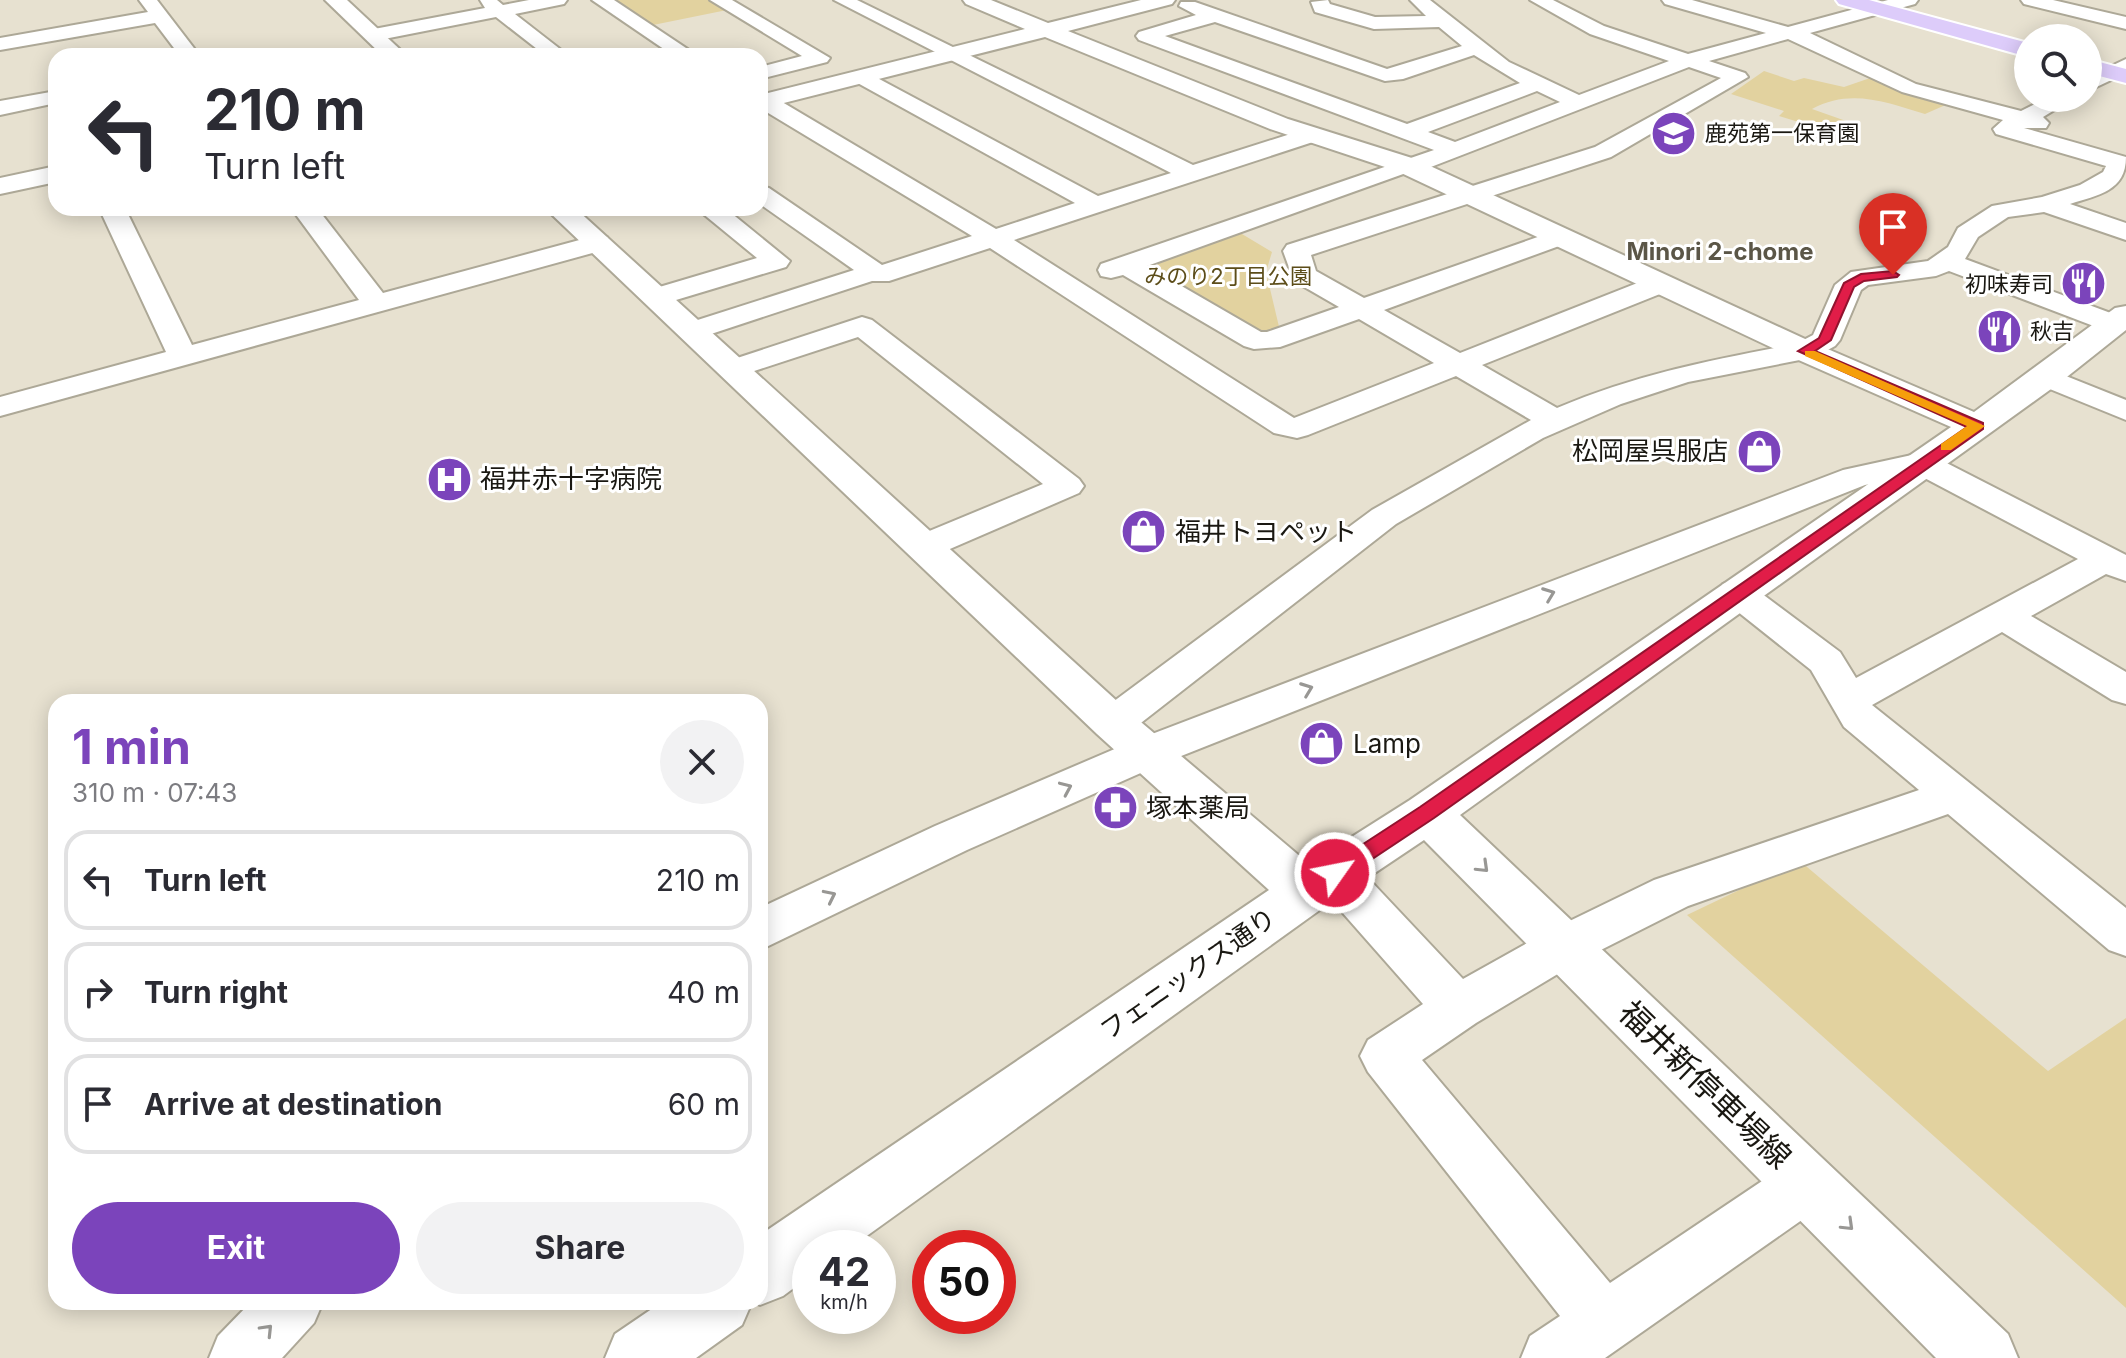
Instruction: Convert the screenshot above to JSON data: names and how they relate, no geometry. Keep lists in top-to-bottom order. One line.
{"streets":{"street":["フェニックス通り","福井新停車場線"]},"crossings":[["フェニックス通り","福井新停車場線"]],"districts":["Minori 2-chome"],"parks":["みのり2丁目公園"],"places":{"school or university":["鹿苑第一保育園"],"restaurant":["初味寿司","秋吉"],"shop":["松岡屋呉服店","福井トヨペット","Lamp"],"hospital":["福井赤十字病院"],"pharmacy":["塚本薬局"]},"page":{"turn":["210 m","Turn left"],"heading":["1 min","310 m · 07:43"],"list":[{"name":"Turn left","value":"210 m"},{"name":"Turn right","value":"40 m"},{"name":"Arrive at destination","value":"60 m"}],"buttons":["Exit","Share"],"speed":"42 km/h","limit":"50"}}
